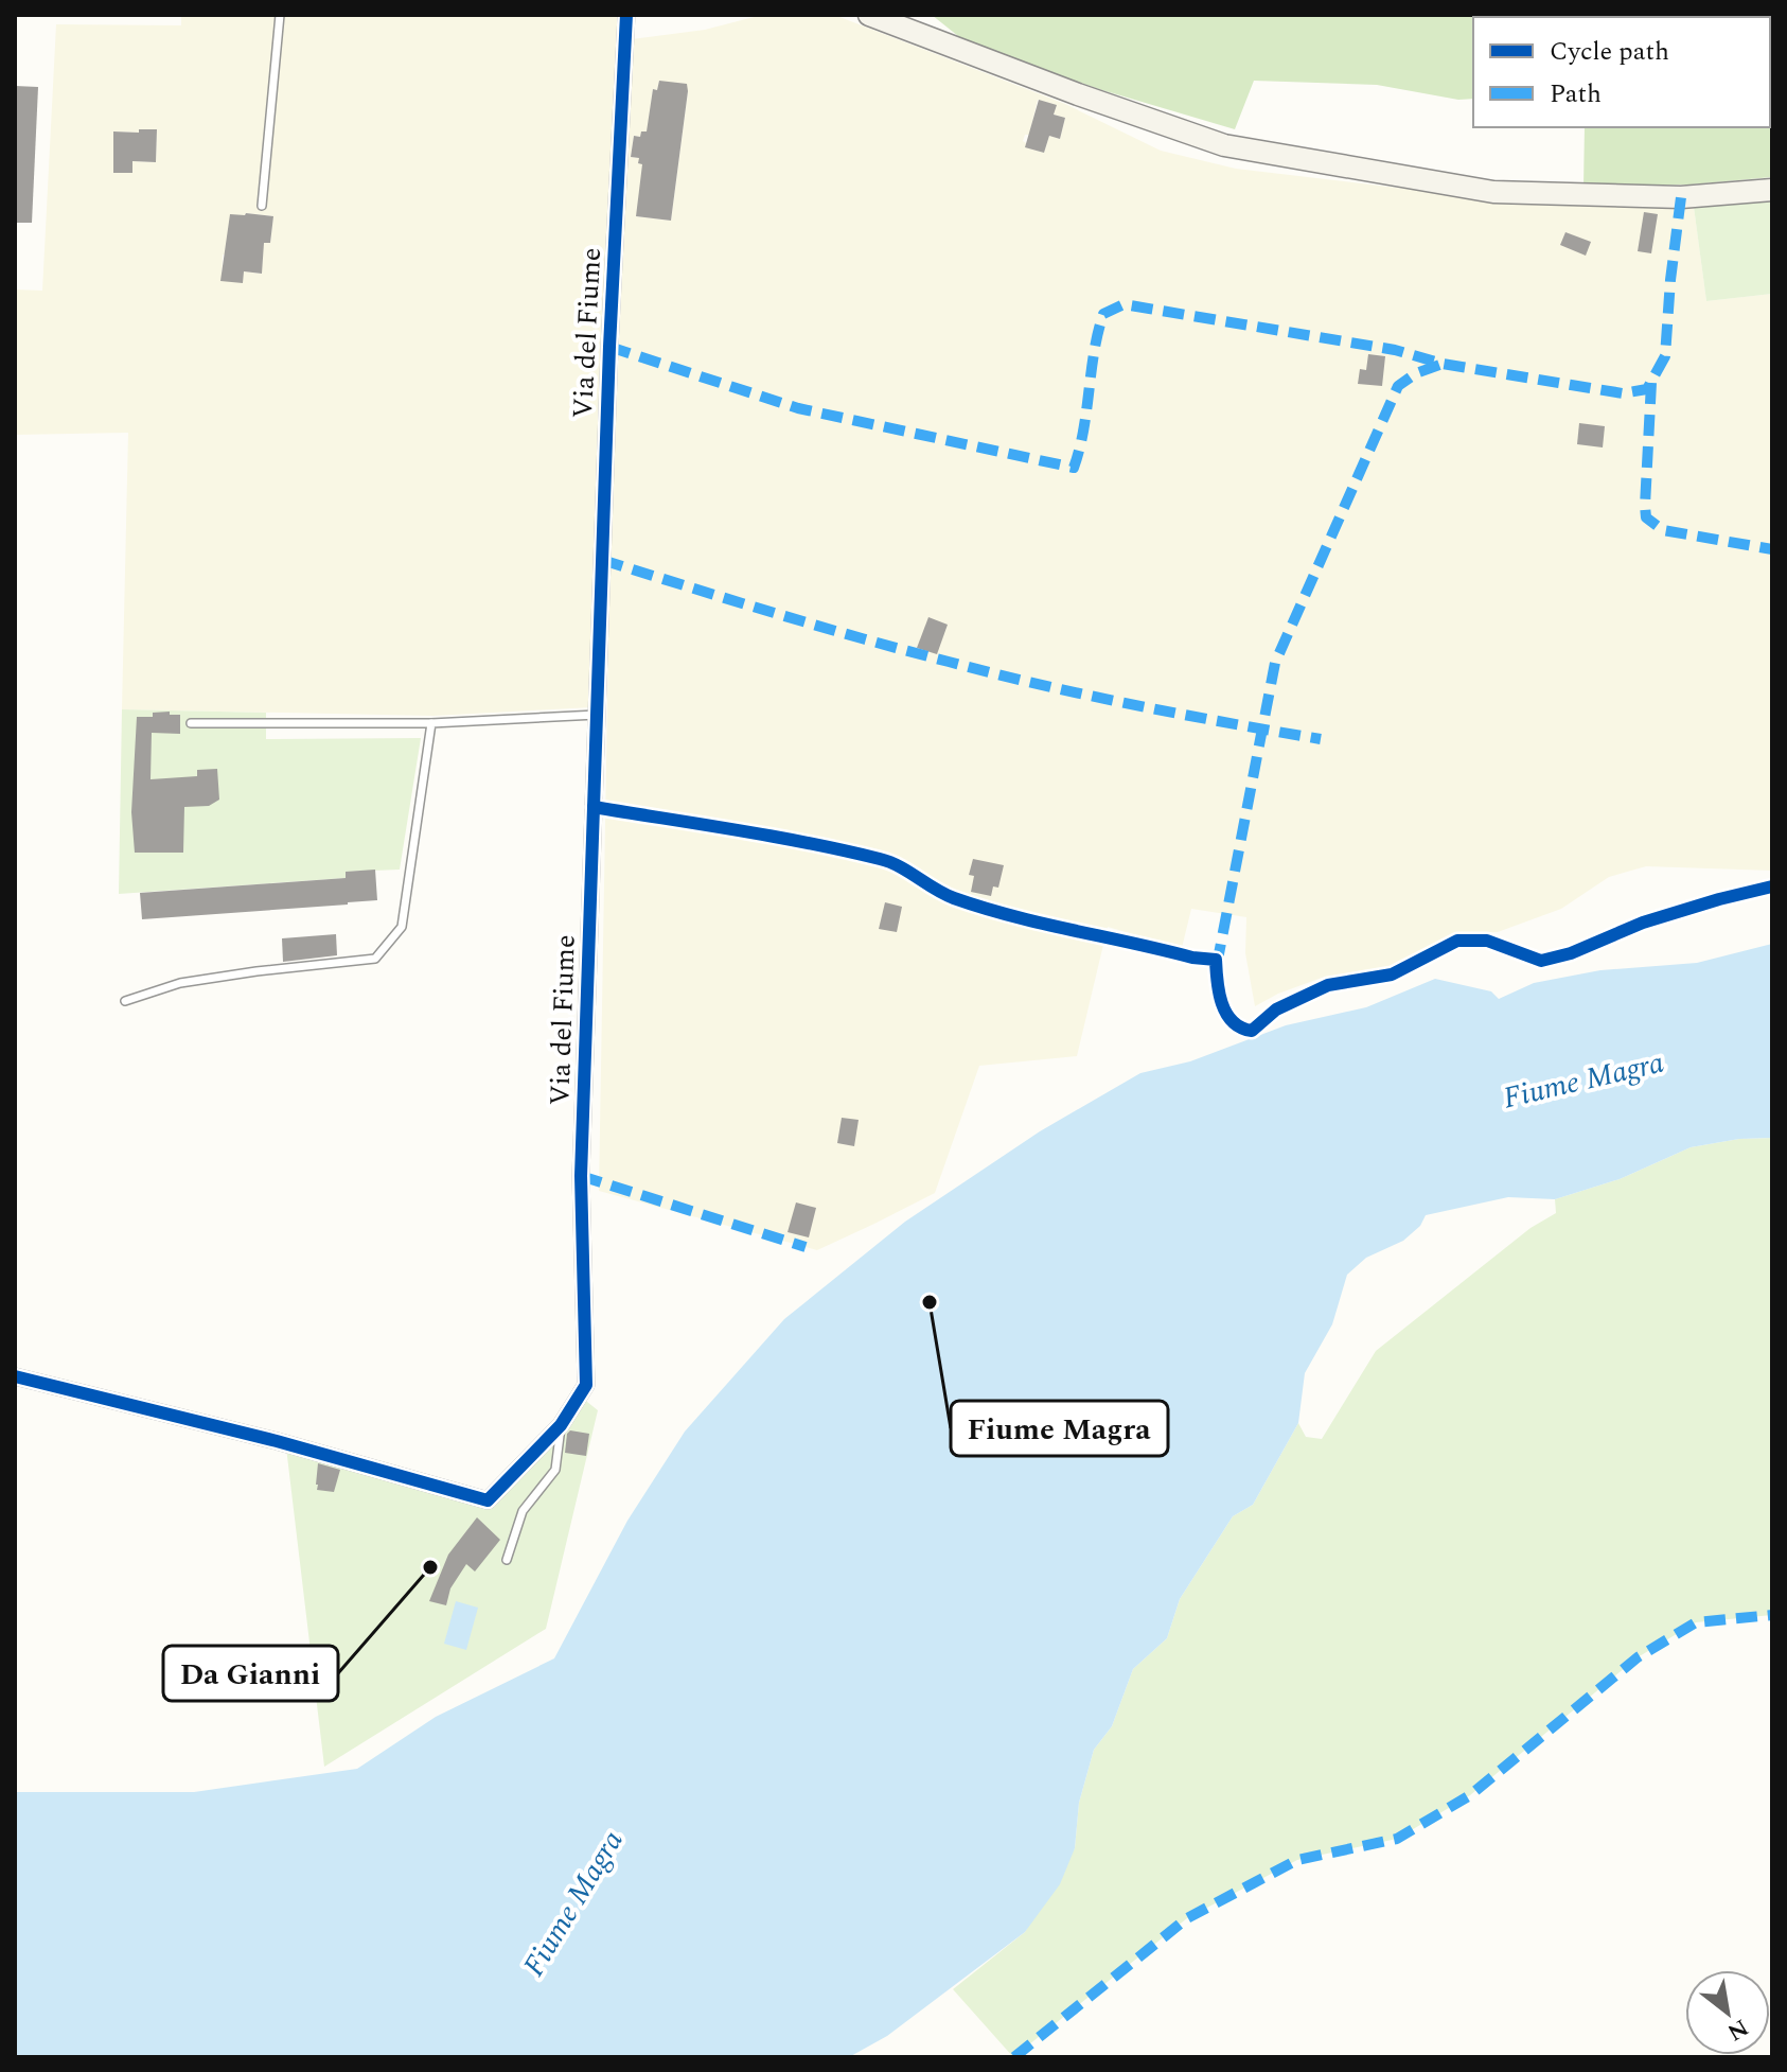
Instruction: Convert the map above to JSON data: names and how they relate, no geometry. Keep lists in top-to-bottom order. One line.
{"streets":{"street":["Via del Fiume"]},"water":["Fiume Magra"],"places":["Fiume Magra","Da Gianni"],"legend":["Cycle path","Path"],"north":"bottom right"}
